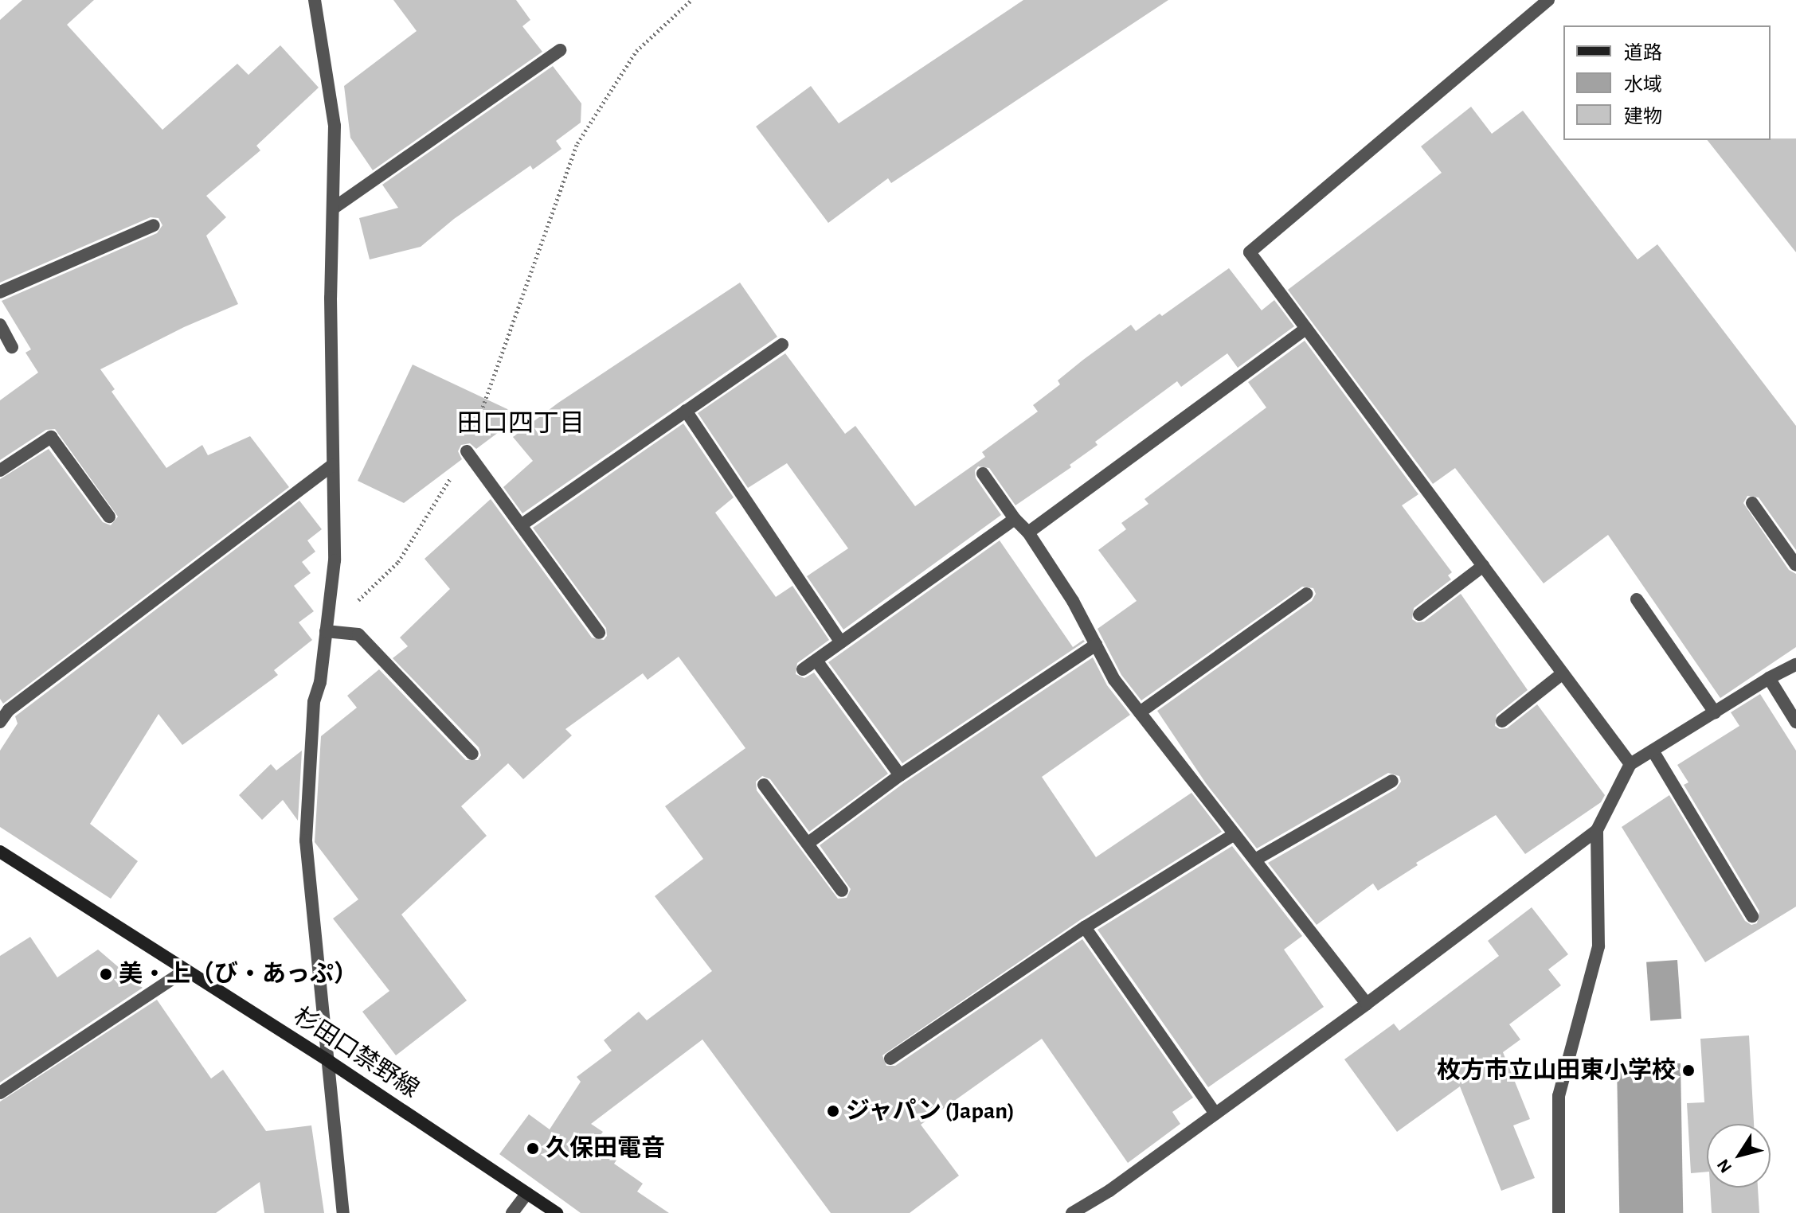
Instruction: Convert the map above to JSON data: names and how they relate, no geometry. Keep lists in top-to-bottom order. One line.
{"streets":{"main road":["杉田口禁野線"]},"districts":["田口四丁目"],"places":["美・上（び・あっぷ）","枚方市立山田東小学校","ジャパン (Japan)","久保田電音"],"legend":["道路","水域","建物"],"north":"bottom left"}
